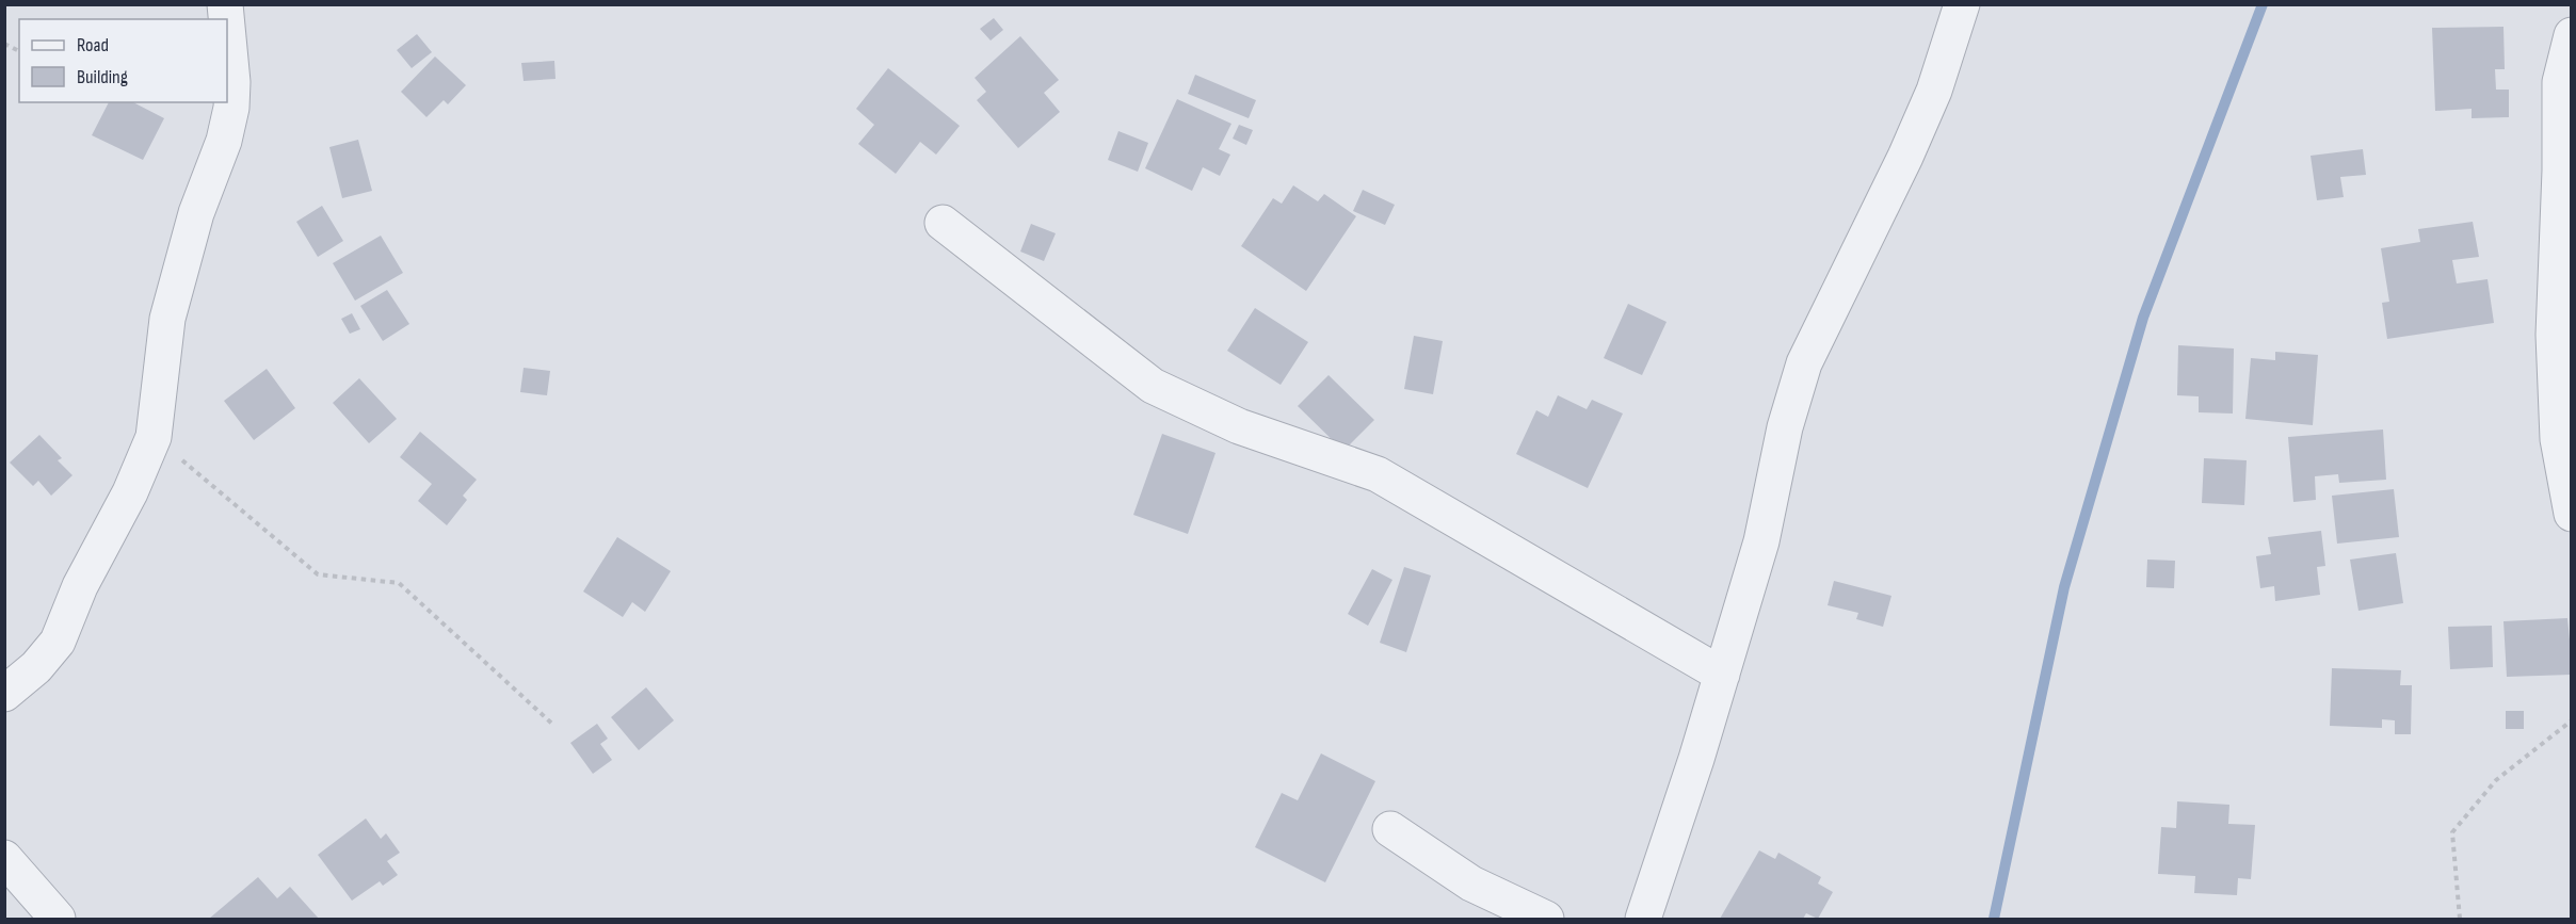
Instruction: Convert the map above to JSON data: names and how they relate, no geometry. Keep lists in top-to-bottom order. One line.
{"legend":["Road","Building"]}
